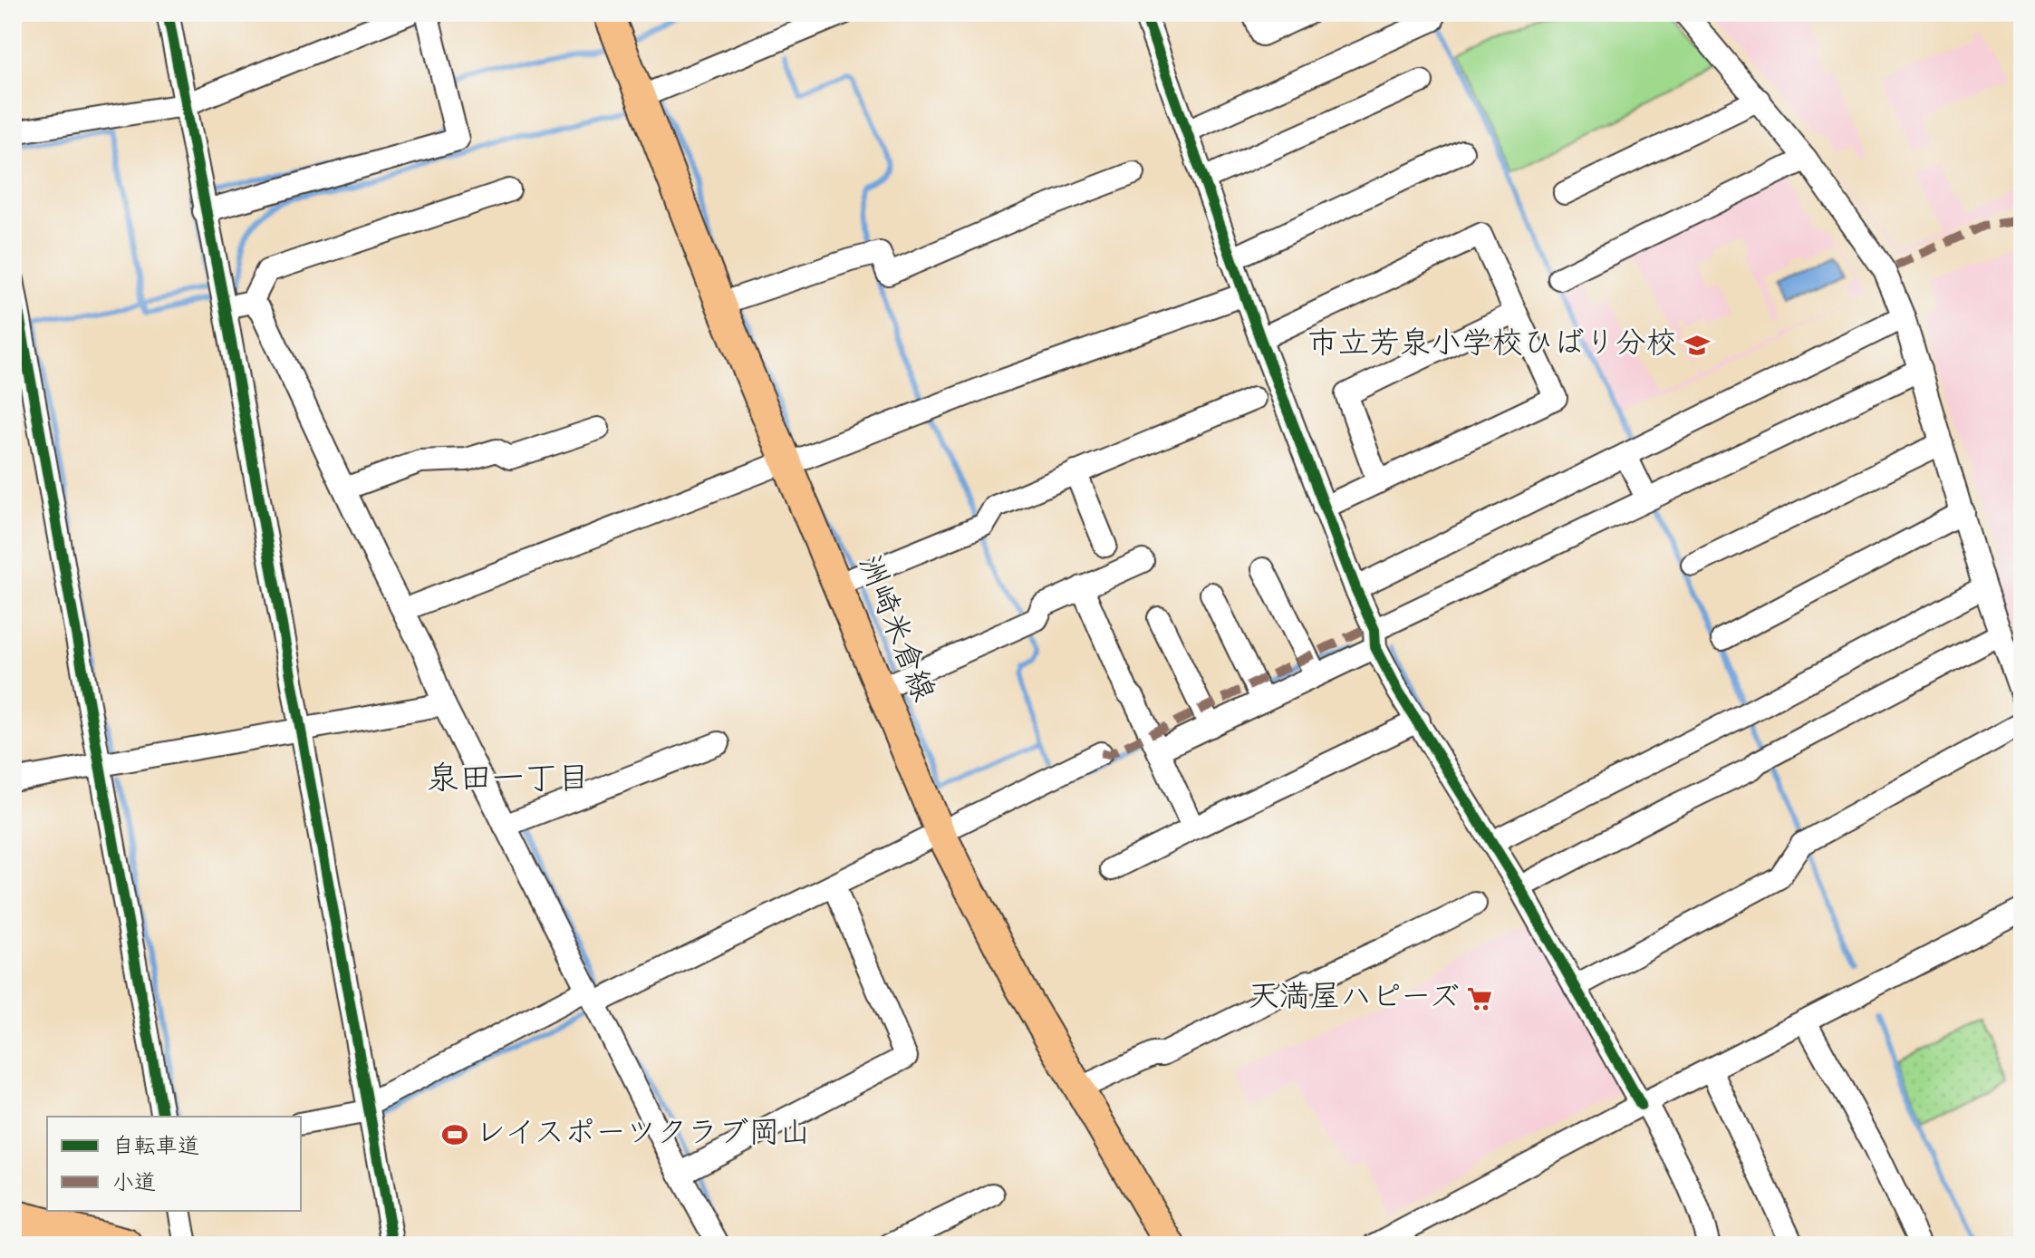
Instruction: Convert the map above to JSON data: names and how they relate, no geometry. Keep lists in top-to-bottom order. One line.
{"streets":{"main road":["洲崎米倉線"]},"districts":["泉田一丁目"],"places":{"school or university":["市立芳泉小学校ひばり分校"],"supermarket":["天満屋ハピーズ"],"sports":["レイスポーツクラブ岡山"]},"legend":["自転車道","小道"]}
